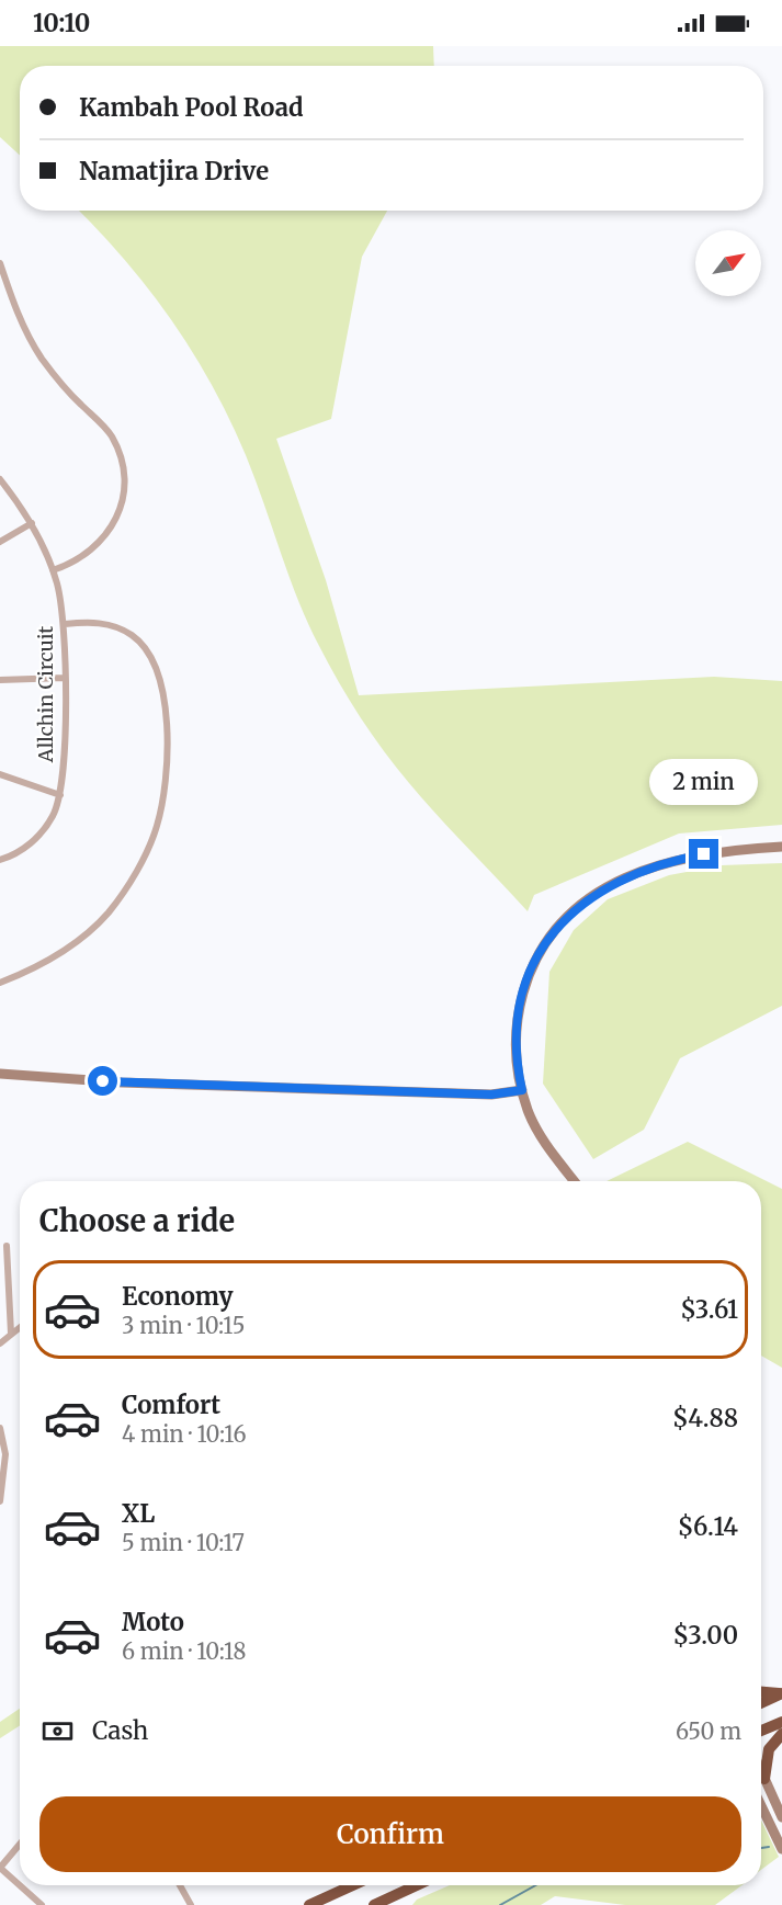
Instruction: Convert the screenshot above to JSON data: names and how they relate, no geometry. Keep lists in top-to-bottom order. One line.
{"streets":{"street":["Allchin Circuit"]},"north":"top right","page":{"status":"10:10","banner":["Kambah Pool Road","Namatjira Drive"],"bubble":"2 min","heading":"Choose a ride","list":[{"name":"Economy","note":"3 min · 10:15","value":"$3.61"},{"name":"Comfort","note":"4 min · 10:16","value":"$4.88"},{"name":"XL","note":"5 min · 10:17","value":"$6.14"},{"name":"Moto","note":"6 min · 10:18","value":"$3.00"}],"pay":["Cash","650 m"],"buttons":"Confirm"}}
